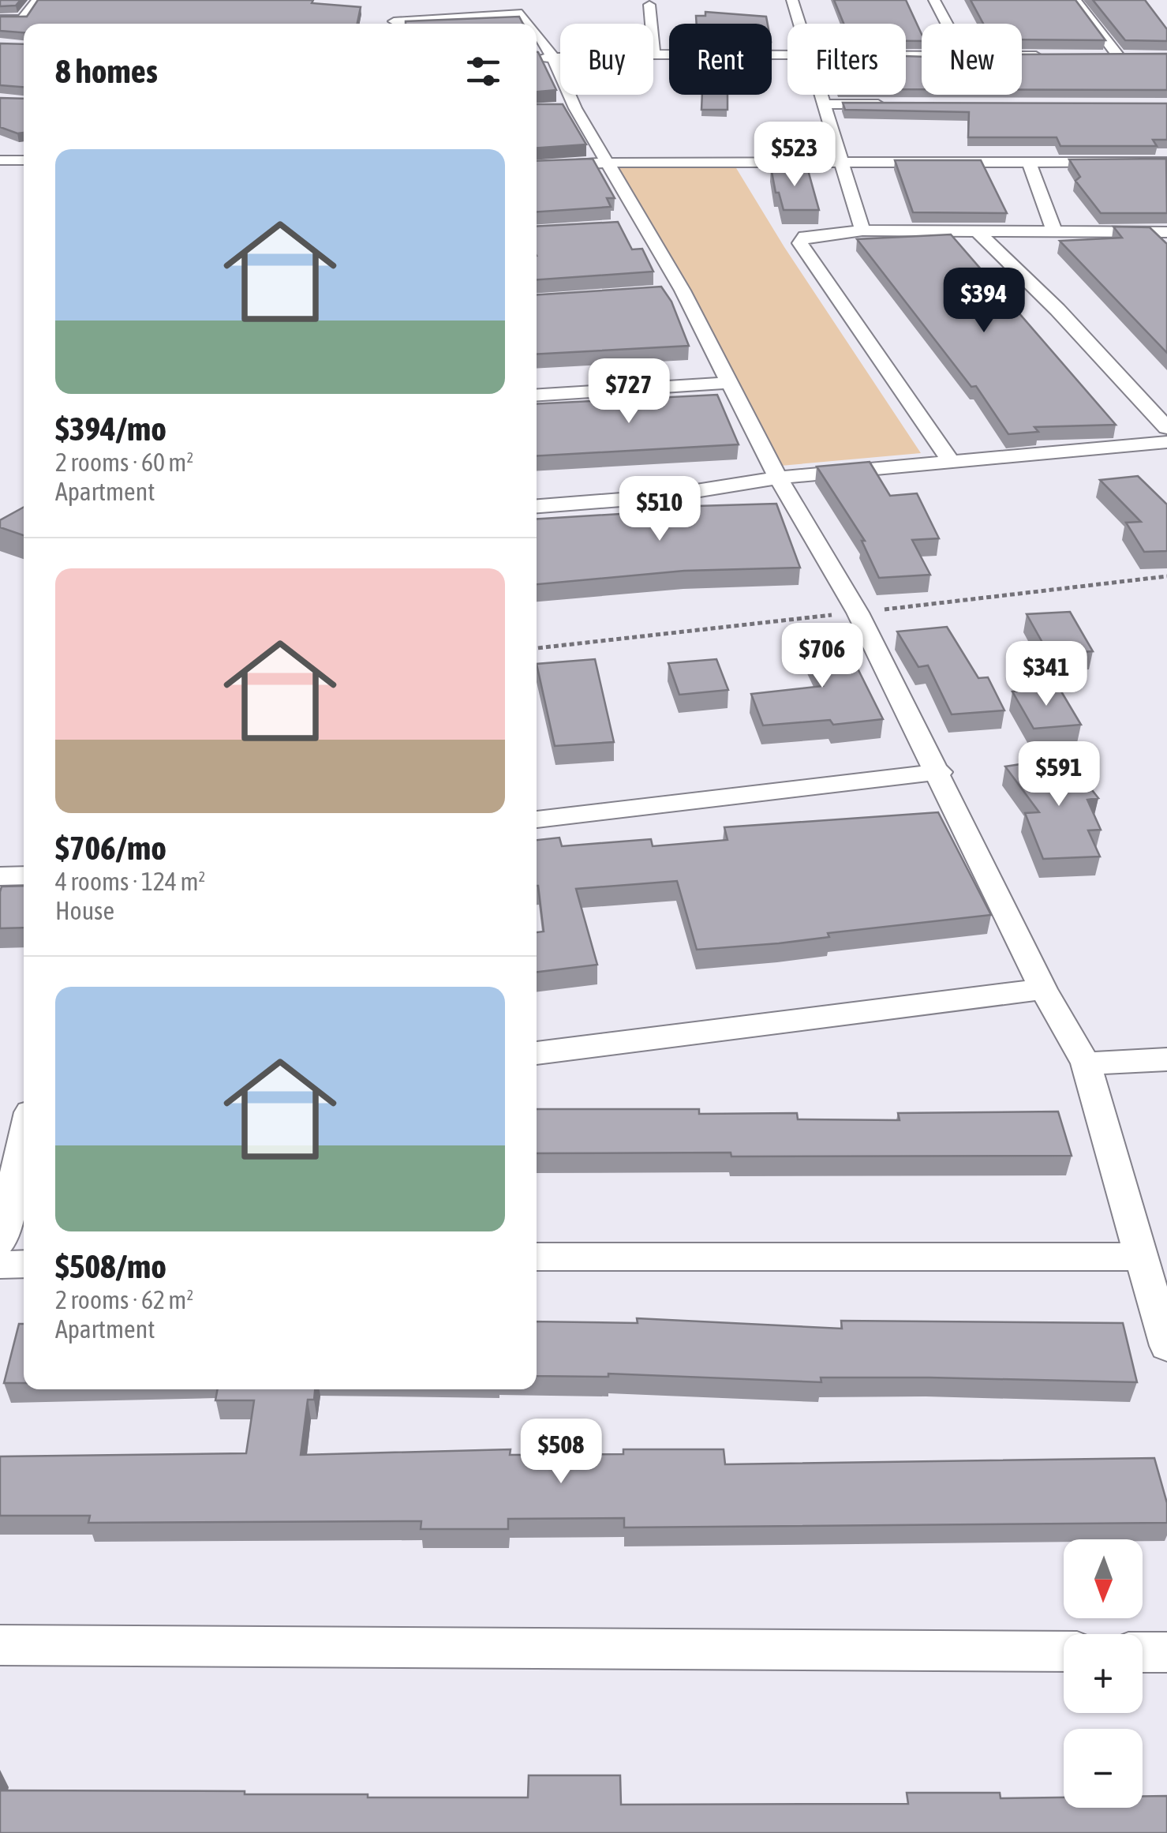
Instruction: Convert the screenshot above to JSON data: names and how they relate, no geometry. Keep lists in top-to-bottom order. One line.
{"north":"bottom","page":{"chip":["Buy","Rent","Filters","New"],"heading":"8 homes","list":[{"name":"$394/mo","note":"2 rooms · 60 m² · Apartment"},{"name":"$706/mo","note":"4 rooms · 124 m² · House"},{"name":"$508/mo","note":"2 rooms · 62 m² · Apartment"}],"price":["$523","$394","$727","$510","$706","$341","$591","$508"],"map_buttons":["+","−"]}}
